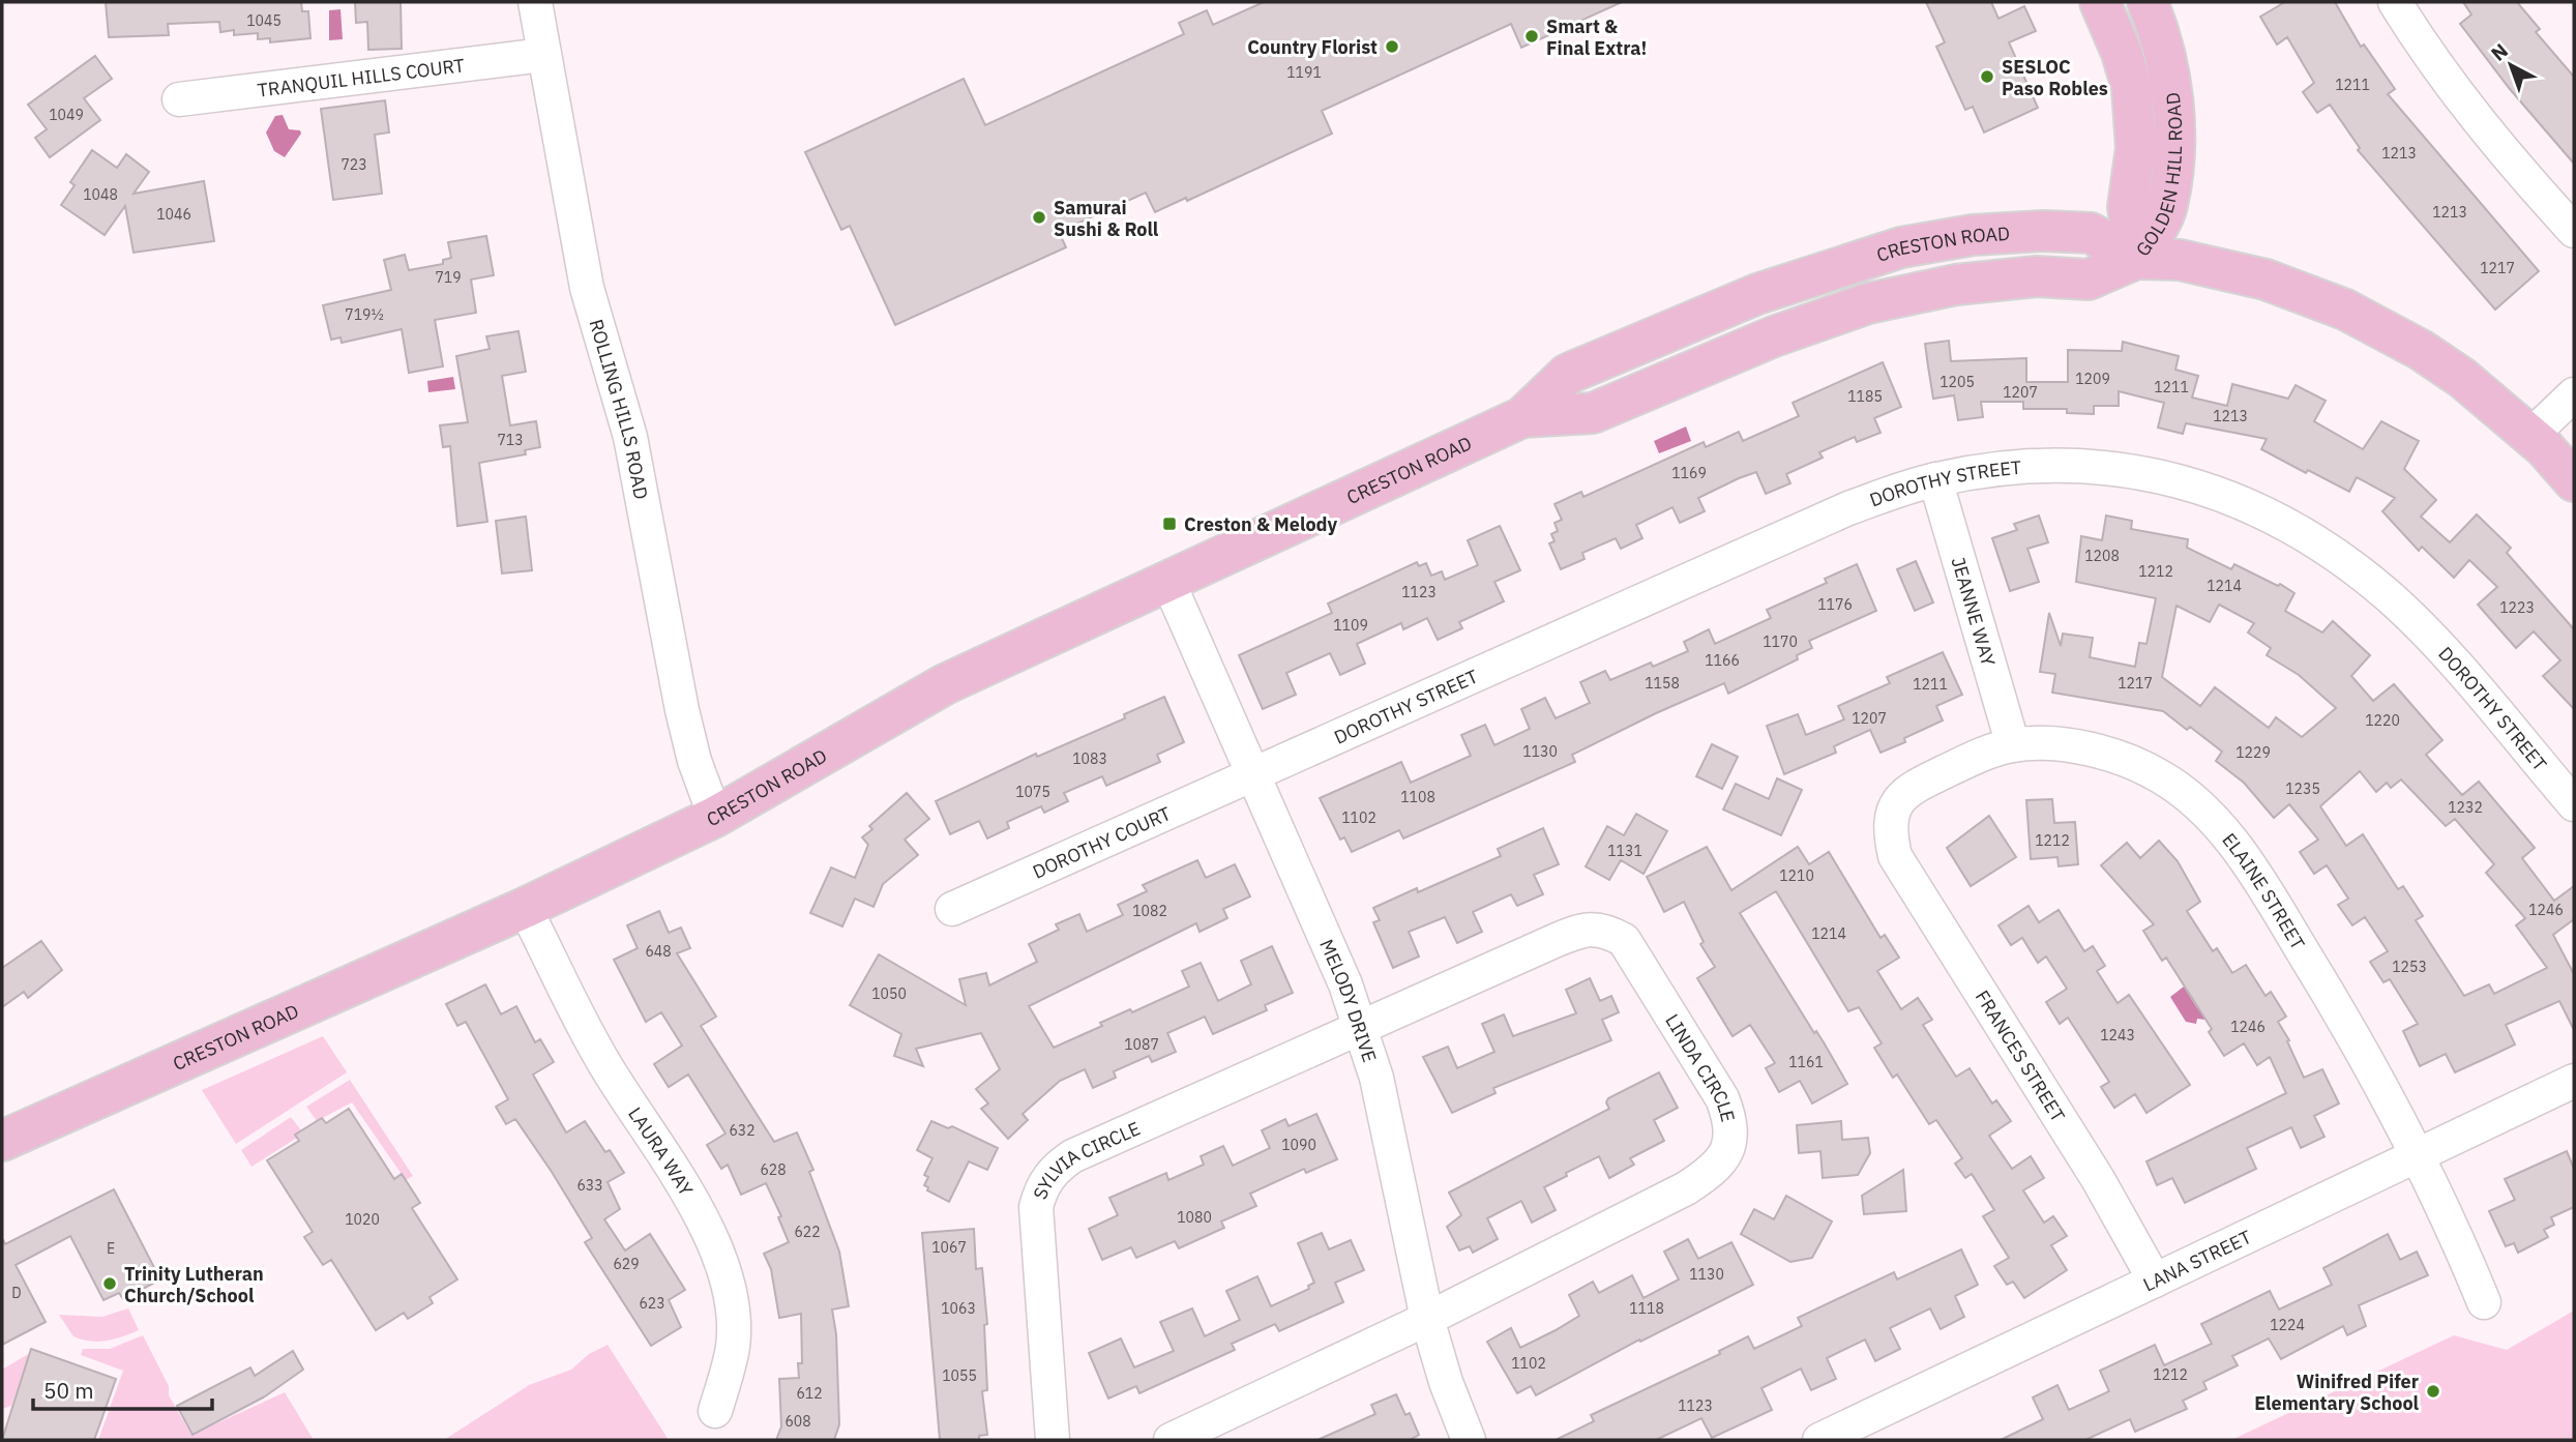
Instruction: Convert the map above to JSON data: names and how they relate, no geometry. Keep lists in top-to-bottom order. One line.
{"streets":{"main road":["GOLDEN HILL ROAD","CRESTON ROAD"],"street":["TRANQUIL HILLS COURT","ROLLING HILLS ROAD","DOROTHY STREET","JEANNE WAY","DOROTHY COURT","ELAINE STREET","MELODY DRIVE","FRANCES STREET","LINDA CIRCLE","LAURA WAY","SYLVIA CIRCLE","LANA STREET"]},"crossings":[["TRANQUIL HILLS COURT","ROLLING HILLS ROAD"],["GOLDEN HILL ROAD","CRESTON ROAD"],["CRESTON ROAD","ROLLING HILLS ROAD"],["CRESTON ROAD","MELODY DRIVE"],["CRESTON ROAD","LAURA WAY"],["DOROTHY STREET","JEANNE WAY"],["DOROTHY STREET","DOROTHY COURT"],["DOROTHY STREET","MELODY DRIVE"],["JEANNE WAY","ELAINE STREET"],["DOROTHY COURT","MELODY DRIVE"],["ELAINE STREET","FRANCES STREET"],["ELAINE STREET","LANA STREET"],["MELODY DRIVE","LINDA CIRCLE"],["MELODY DRIVE","SYLVIA CIRCLE"],["FRANCES STREET","LANA STREET"],["LINDA CIRCLE","SYLVIA CIRCLE"]],"places":{"other":["Smart & Final Extra!","Country Florist","SESLOC Paso Robles","Samurai Sushi & Roll","Trinity Lutheran Church/School","Winifred Pifer Elementary School"],"transit":["Creston & Melody"]},"house_numbers":["1045","1191","1211","1049","1213","723","1048","1213","1046","1217","719","719½","1209","1205","1211","1207","1185","1213","713","1169","1208","1212","1214","1123","1176","1223","1109","1170","1166","1158","1217","1211","1207","1220","1130","1229","1083","1235","1075","1108","1232","1102","1212","1131","1210","1246","1082","1214","648","1253","1050","1246","1243","1087","1161","632","1090","628","633","1080","1020","622","1067","E","629","1130","D","623","1063","1118","1224","1102","1212","1055","612","1123","608"],"scale_bar":"50 m","north":"top left"}
